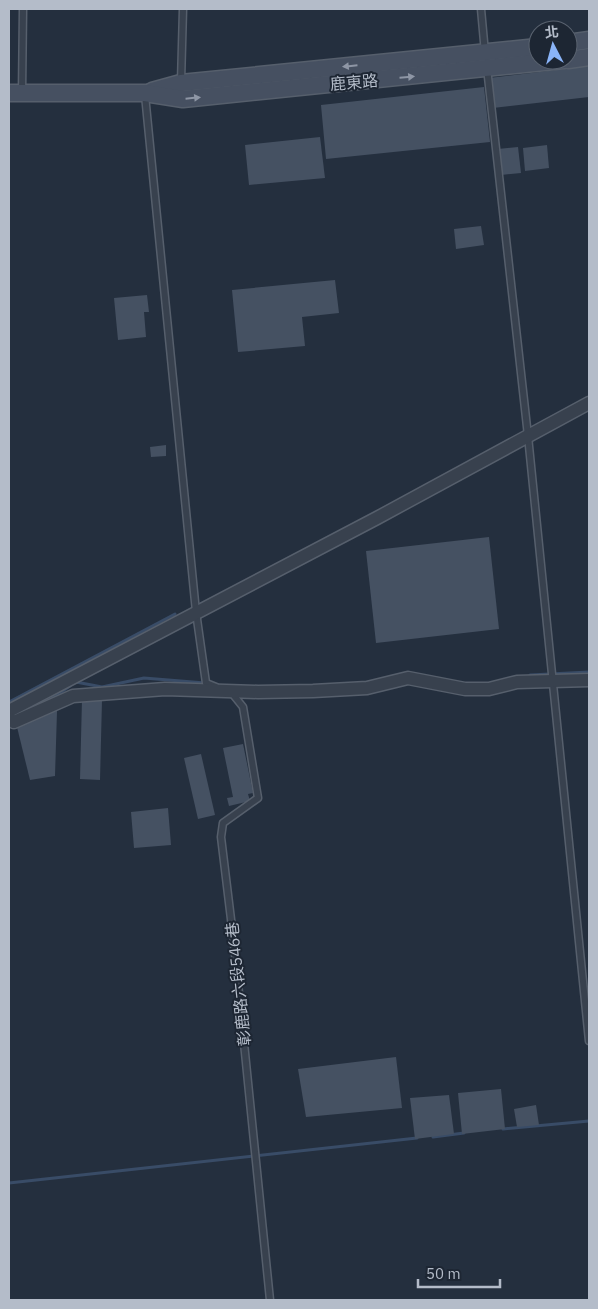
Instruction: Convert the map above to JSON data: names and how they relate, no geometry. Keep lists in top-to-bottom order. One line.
{"streets":{"street":["鹿東路"],"lane":["彰鹿路六段546巷"]},"scale_bar":"50 m","north":"top"}
